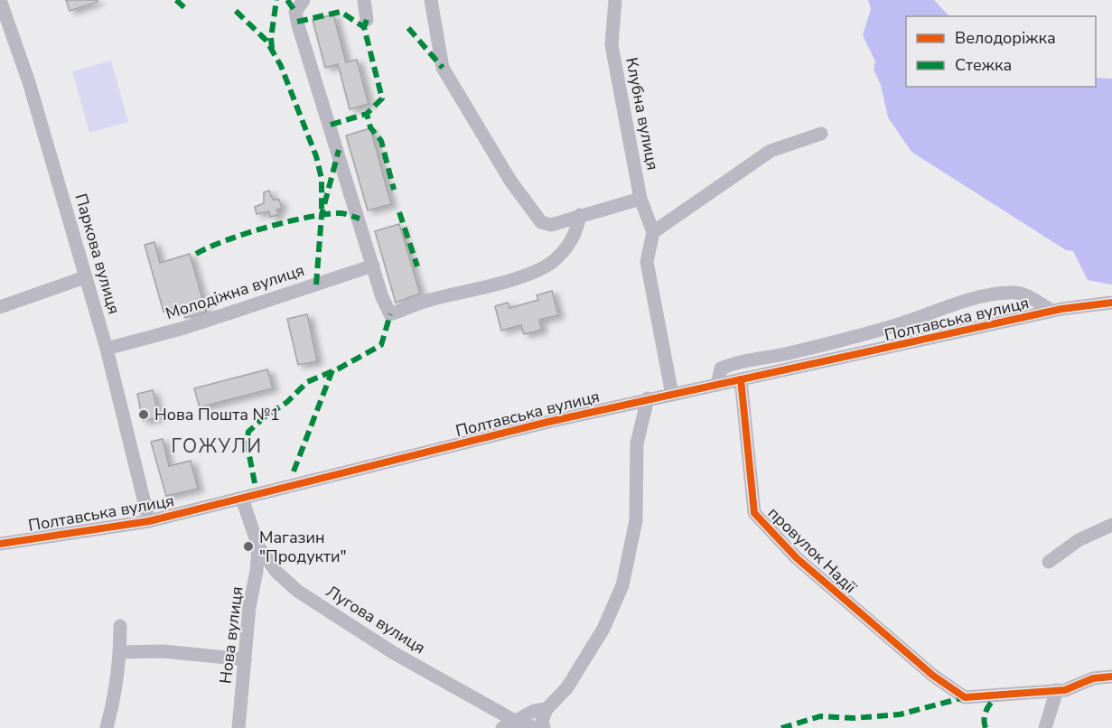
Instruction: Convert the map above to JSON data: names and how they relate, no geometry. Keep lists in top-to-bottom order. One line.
{"streets":{"street":["Клубна вулиця","Паркова вулиця","Молодіжна вулиця","Полтавська вулиця","провулок Надії","Лугова вулиця","Нова вулиця"]},"crossings":[["Паркова вулиця","Молодіжна вулиця"],["Паркова вулиця","Полтавська вулиця"],["Полтавська вулиця","провулок Надії"],["Полтавська вулиця","Лугова вулиця"],["Лугова вулиця","Нова вулиця"]],"districts":["ГОЖУЛИ"],"places":["Нова Пошта №1","Магазин \"Продукти\""],"legend":["Велодоріжка","Стежка"]}
